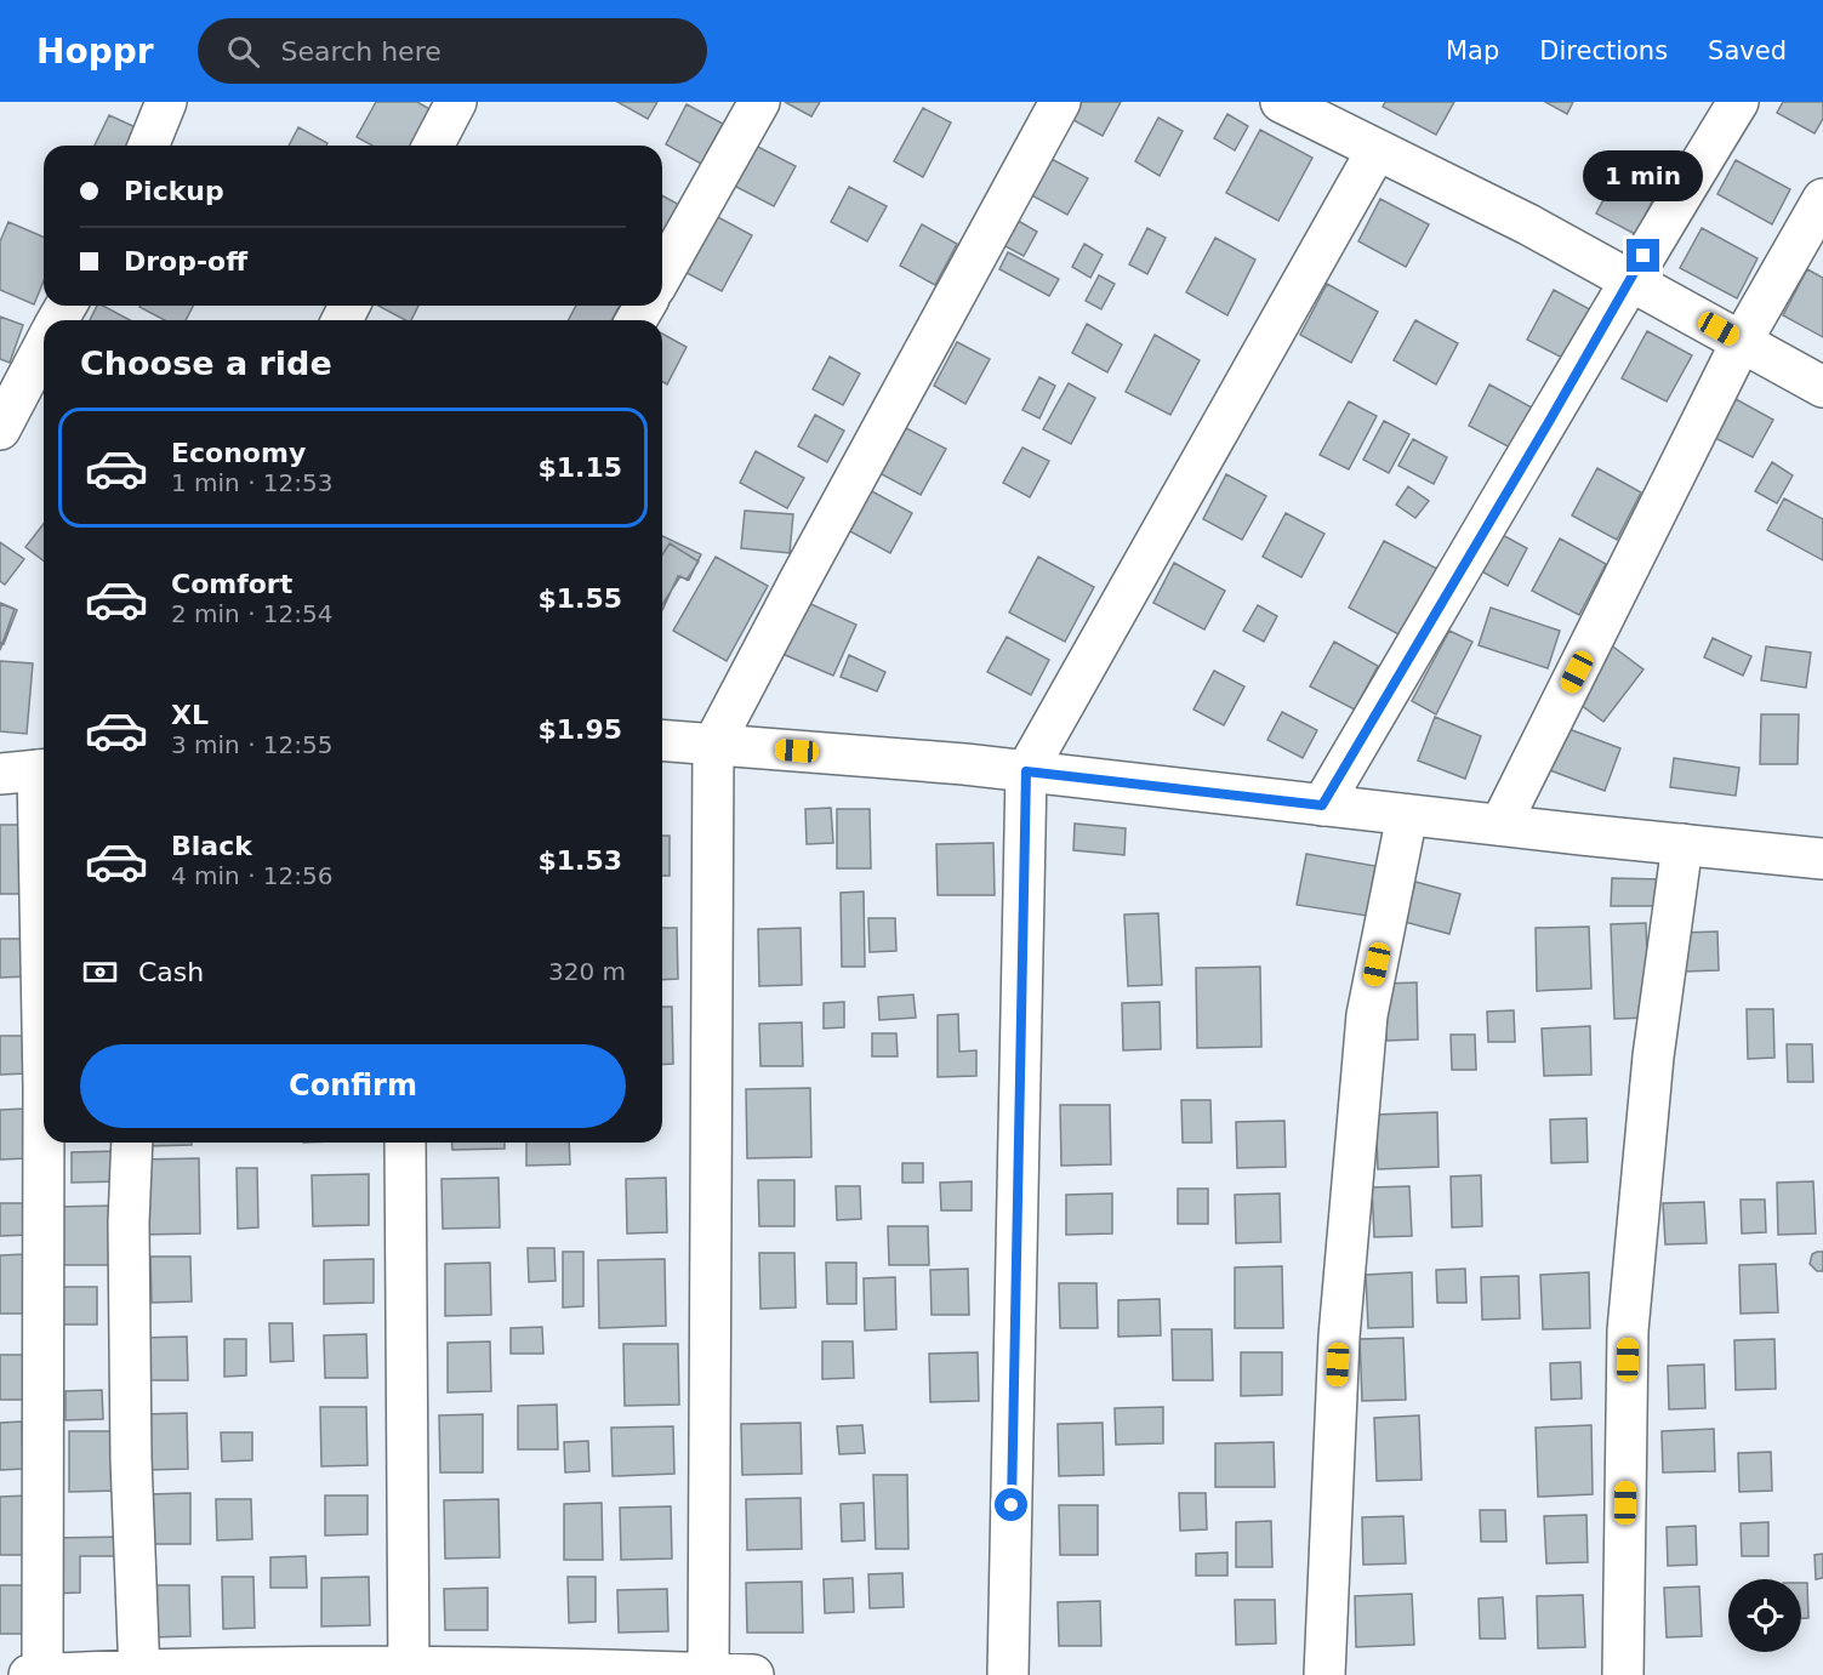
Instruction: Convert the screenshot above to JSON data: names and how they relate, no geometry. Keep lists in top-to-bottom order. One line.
{"page":{"header":"Hoppr","search":"Search here","nav":["Map","Directions","Saved"],"banner":["Pickup","Drop-off"],"bubble":"1 min","heading":"Choose a ride","list":[{"name":"Economy","note":"1 min · 12:53","value":"$1.15"},{"name":"Comfort","note":"2 min · 12:54","value":"$1.55"},{"name":"XL","note":"3 min · 12:55","value":"$1.95"},{"name":"Black","note":"4 min · 12:56","value":"$1.53"}],"pay":["Cash","320 m"],"buttons":"Confirm"}}
